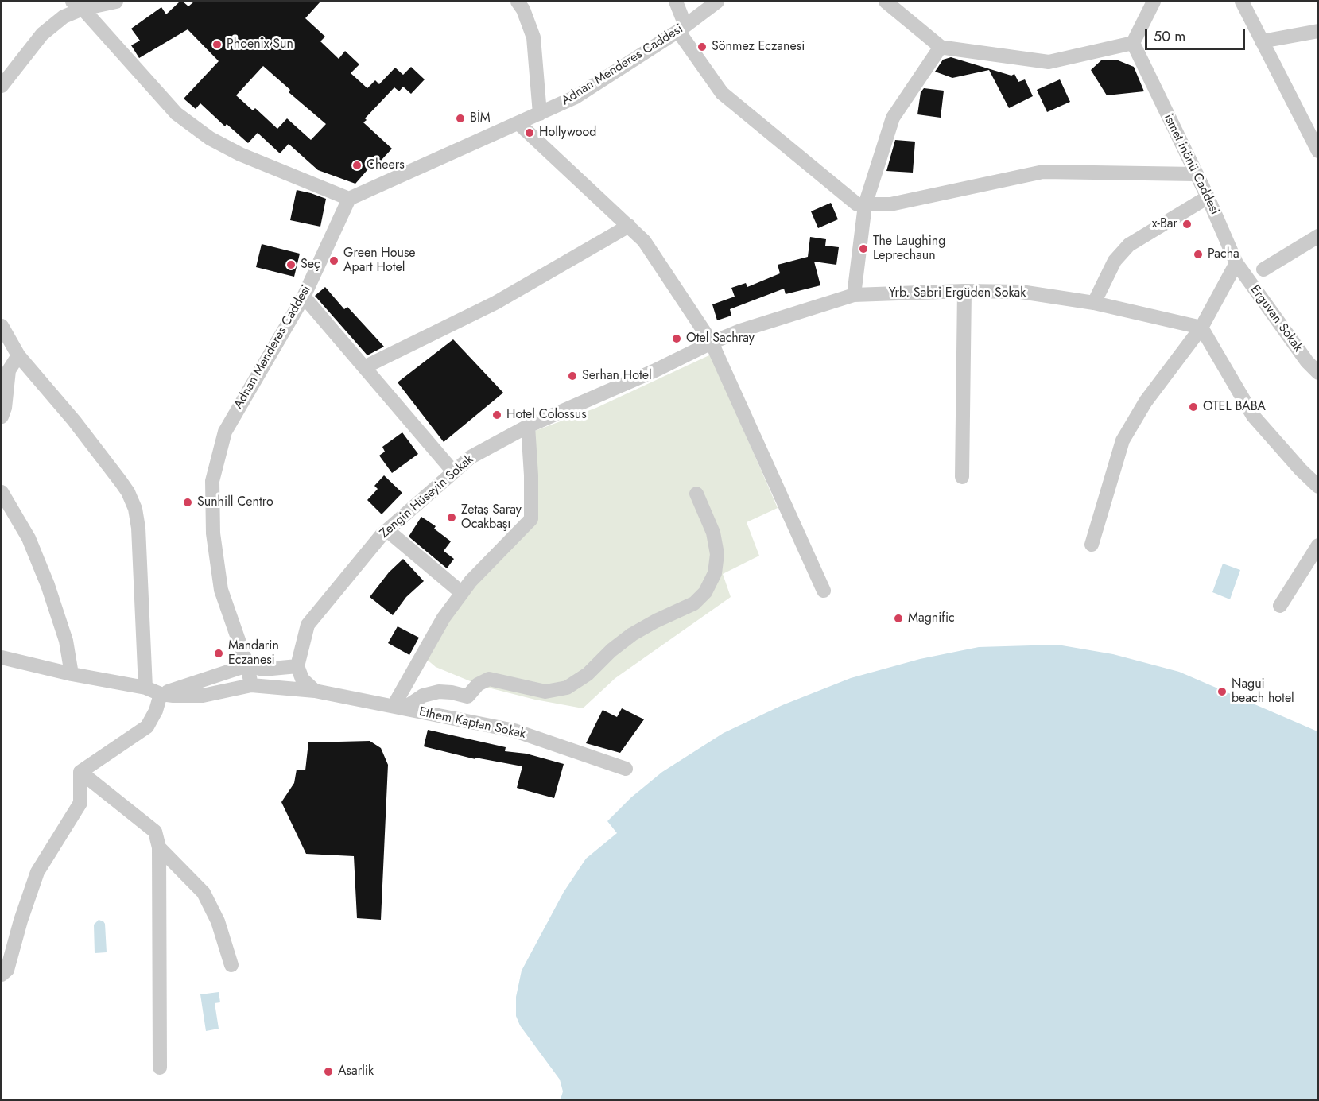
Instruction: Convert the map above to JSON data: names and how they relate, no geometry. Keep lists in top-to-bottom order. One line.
{"streets":{"street":["Adnan Menderes Caddesi","ismet inönü Caddesi","Yrb. Sabri Ergüden Sokak","Erguvan Sokak","Zengin Hüseyin Sokak","Ethem Kaptan Sokak"]},"crossings":[["Adnan Menderes Caddesi","Ethem Kaptan Sokak"],["ismet inönü Caddesi","Erguvan Sokak"],["Yrb. Sabri Ergüden Sokak","Zengin Hüseyin Sokak"]],"places":["Phoenix Sun","Sönmez Eczanesi","BİM","Hollywood","Cheers","x-Bar","The Laughing Leprechaun","Pacha","Green House Apart Hotel","Seç","Otel Sachray","Serhan Hotel","OTEL BABA","Hotel Colossus","Sunhill Centro","Zetaş Saray Ocakbaşı","Magnific","Mandarin Eczanesi","Nagui beach hotel","Asarlik"],"scale_bar":"50 m"}
